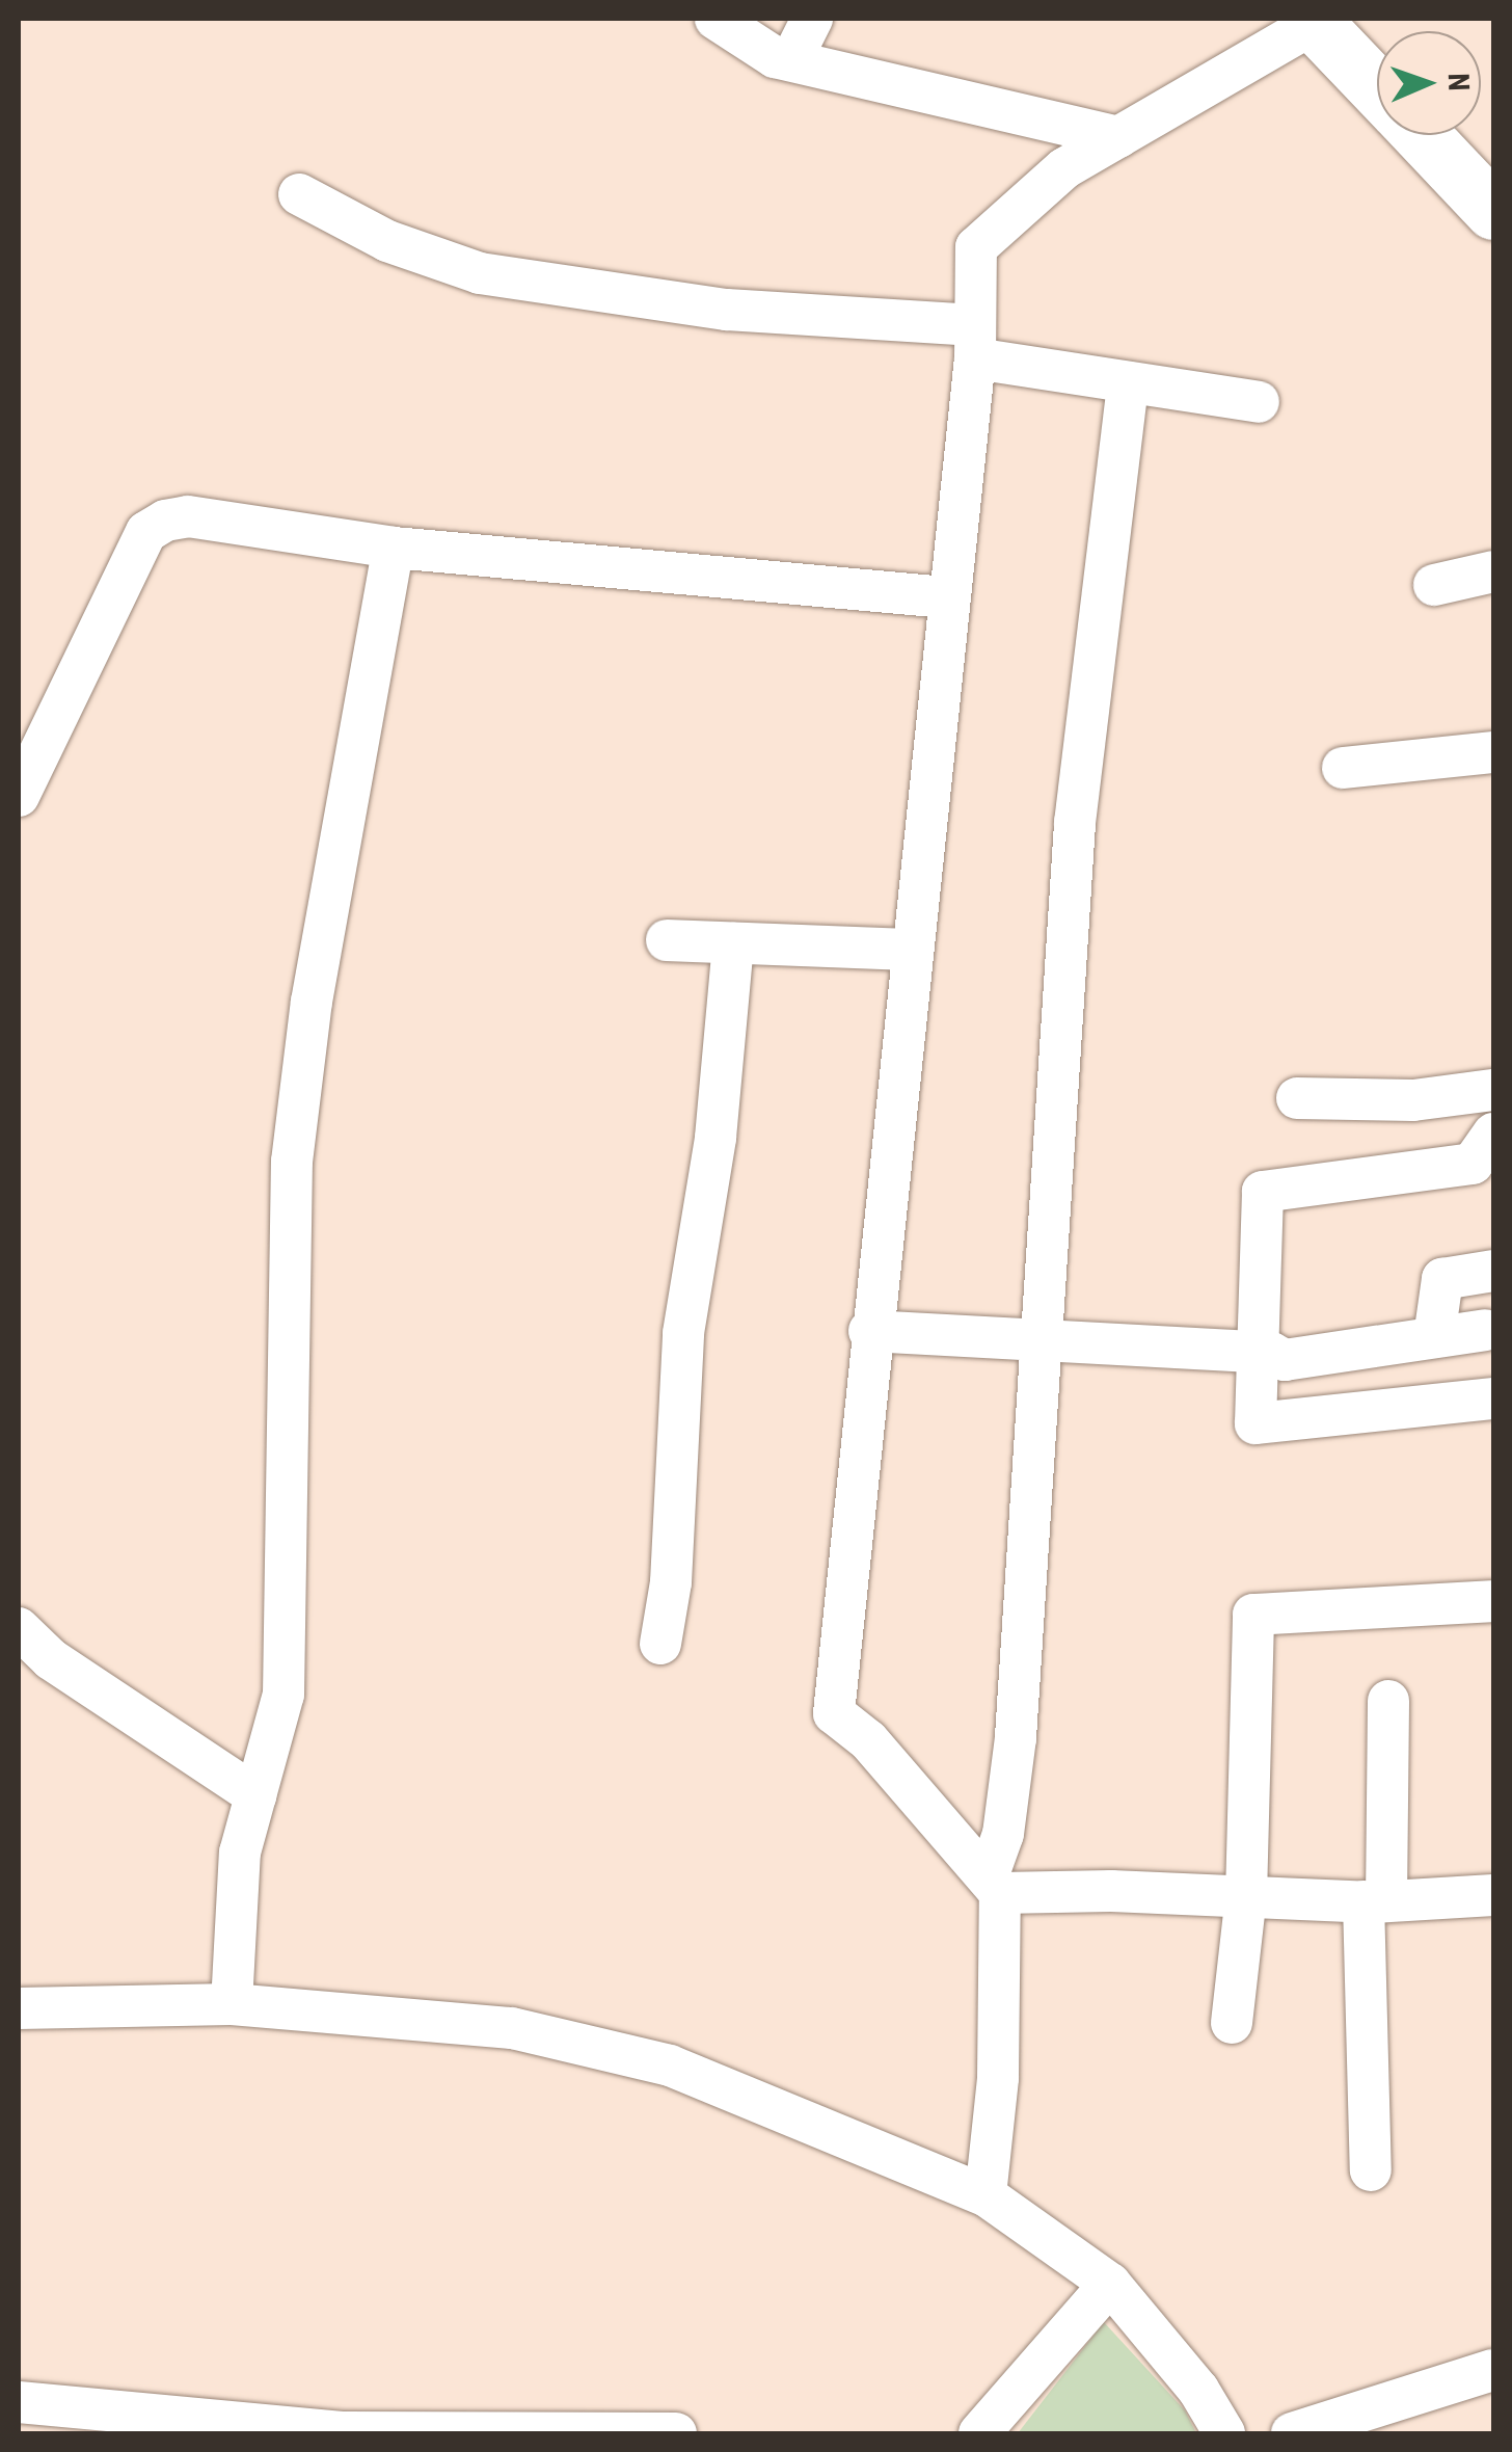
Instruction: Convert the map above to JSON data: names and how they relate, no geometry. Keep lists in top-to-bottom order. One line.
{"north":"right"}
